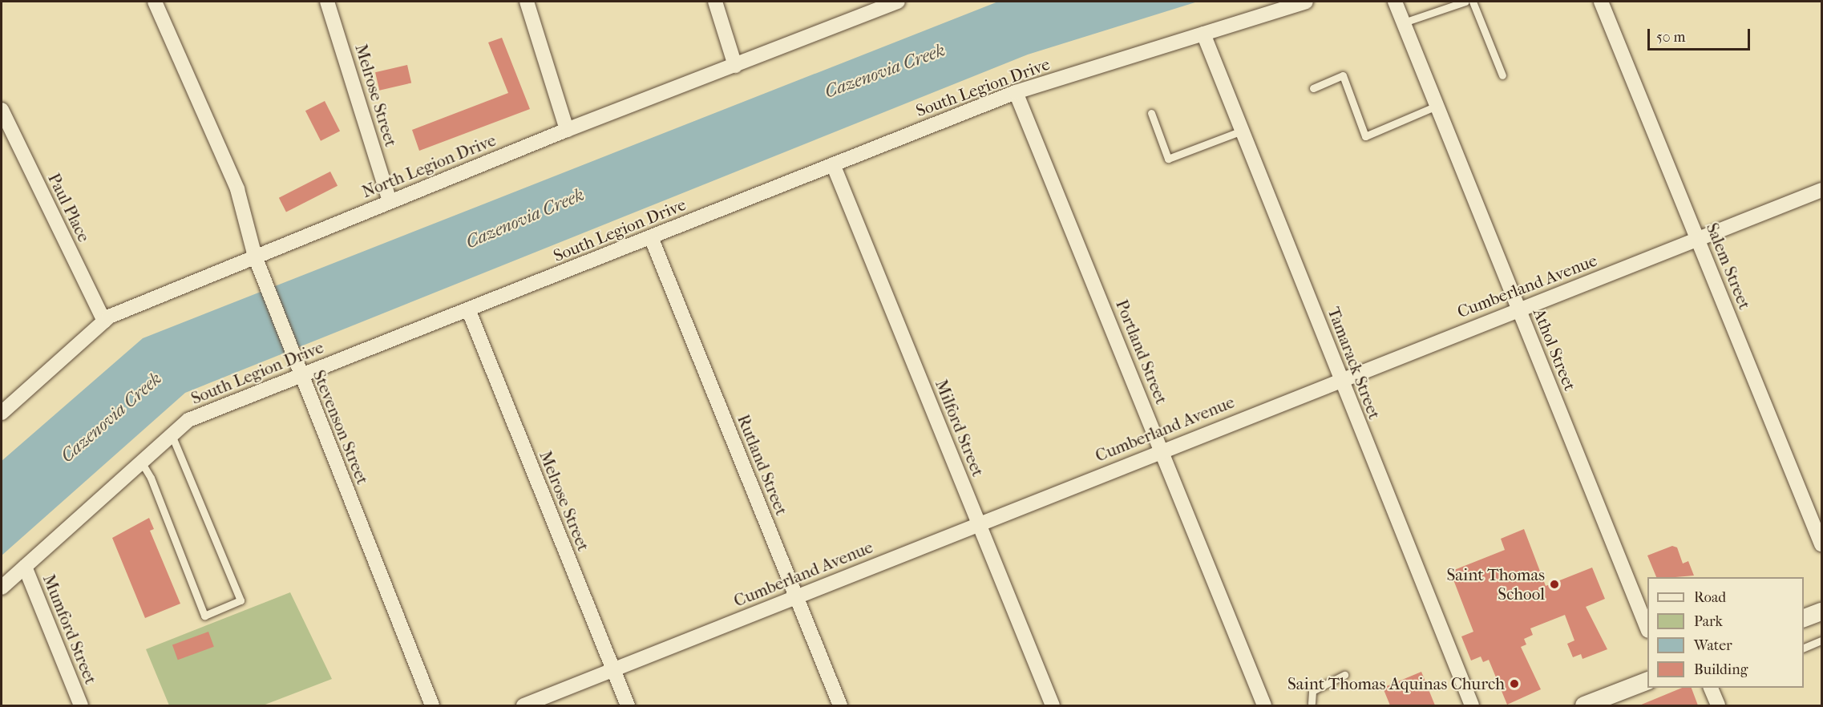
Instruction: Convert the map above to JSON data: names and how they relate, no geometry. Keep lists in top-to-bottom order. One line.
{"streets":{"street":["South Legion Drive","Melrose Street","North Legion Drive","Paul Place","Salem Street","Cumberland Avenue","Athol Street","Portland Street","Tamarack Street","Stevenson Street","Milford Street","Rutland Street","Mumford Street"]},"crossings":[["South Legion Drive","Melrose Street"],["South Legion Drive","Portland Street"],["South Legion Drive","Tamarack Street"],["South Legion Drive","Stevenson Street"],["South Legion Drive","Milford Street"],["South Legion Drive","Rutland Street"],["South Legion Drive","Mumford Street"],["Melrose Street","North Legion Drive"],["Melrose Street","Cumberland Avenue"],["North Legion Drive","Paul Place"],["North Legion Drive","Stevenson Street"],["Salem Street","Cumberland Avenue"],["Cumberland Avenue","Athol Street"],["Cumberland Avenue","Portland Street"],["Cumberland Avenue","Tamarack Street"],["Cumberland Avenue","Milford Street"],["Cumberland Avenue","Rutland Street"]],"water":["Cazenovia Creek"],"places":["Saint Thomas School","Saint Thomas Aquinas Church"],"legend":["Road","Park","Water","Building"],"scale_bar":"50 m"}
